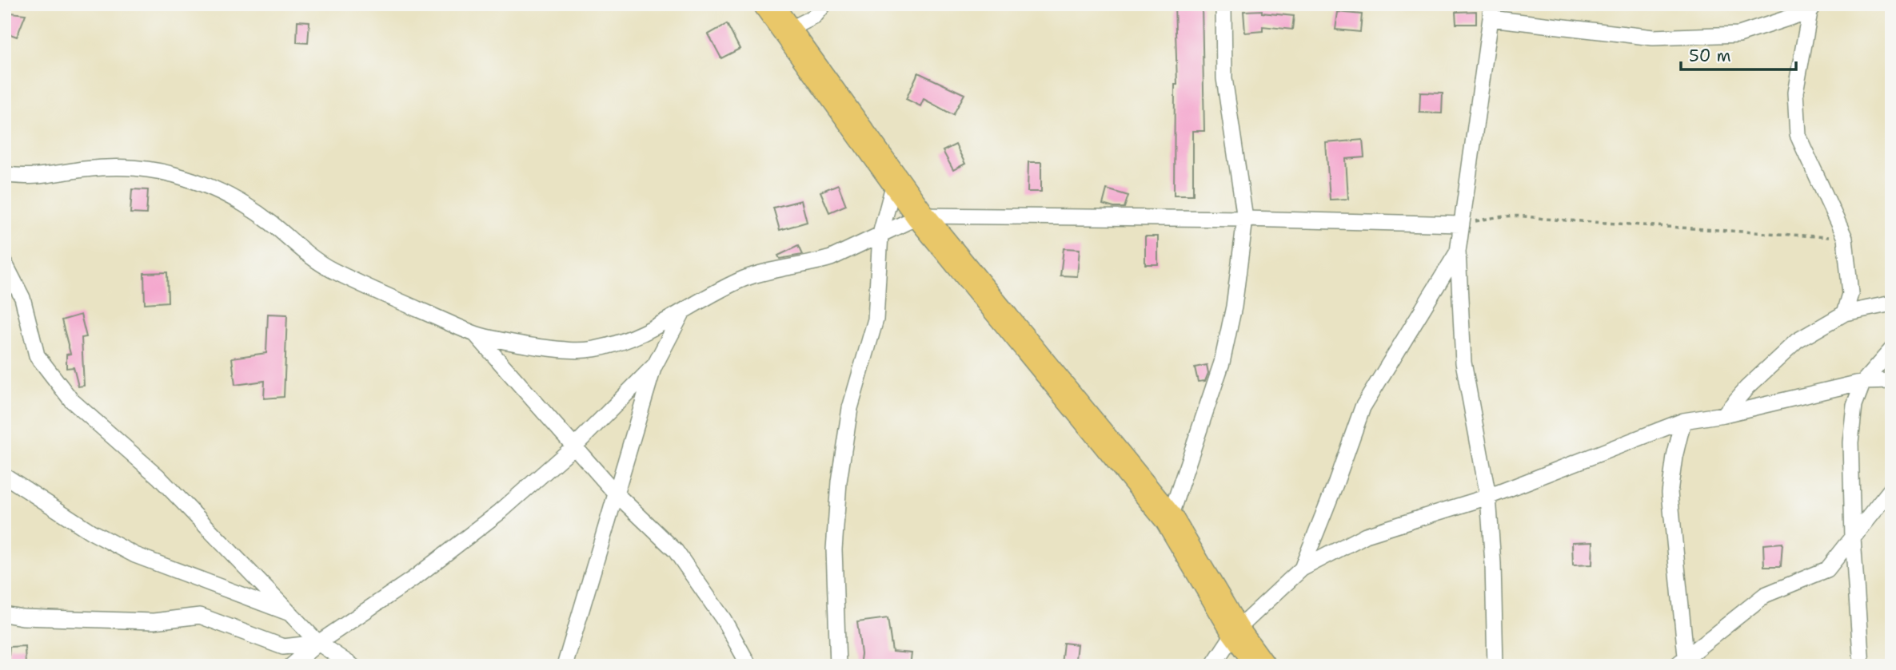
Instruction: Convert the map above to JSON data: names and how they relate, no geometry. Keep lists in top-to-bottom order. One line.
{"scale_bar":"50 m"}
